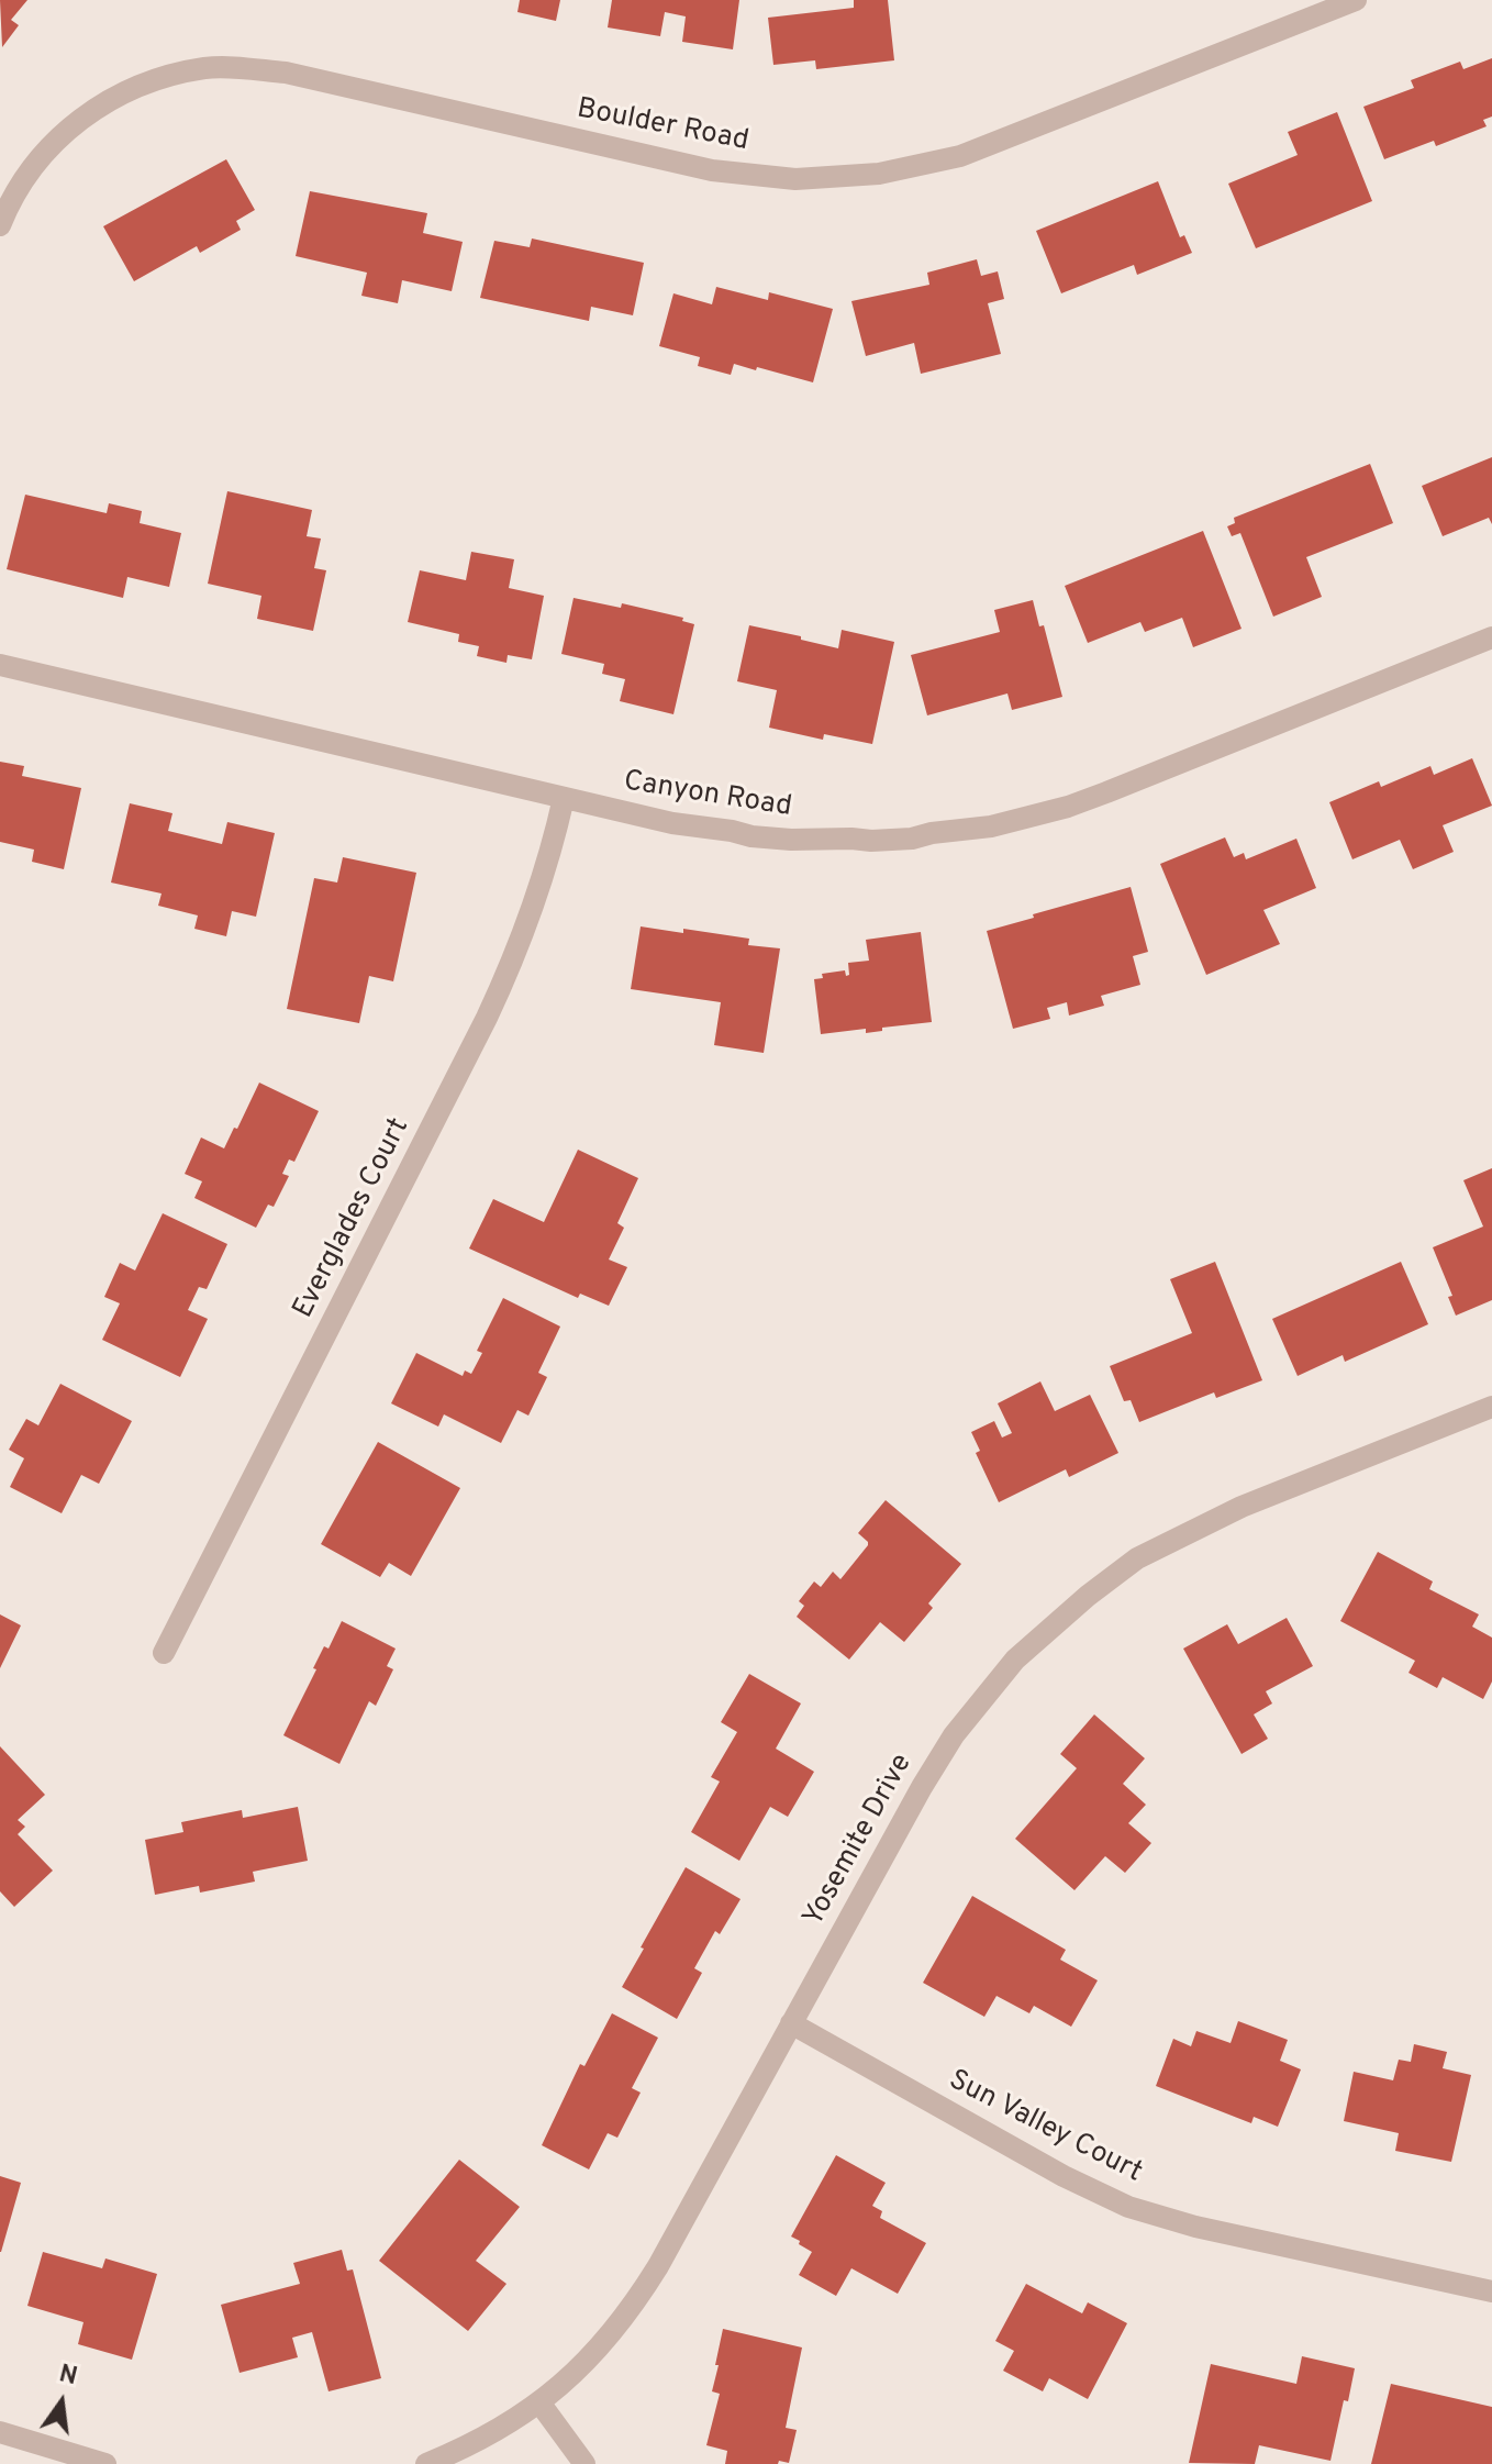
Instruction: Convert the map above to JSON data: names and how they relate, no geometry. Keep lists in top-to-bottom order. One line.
{"streets":{"street":["Boulder Road","Canyon Road","Everglades Court","Yosemite Drive","Sun Valley Court"]},"crossings":[["Canyon Road","Everglades Court"],["Yosemite Drive","Sun Valley Court"]],"north":"top"}
